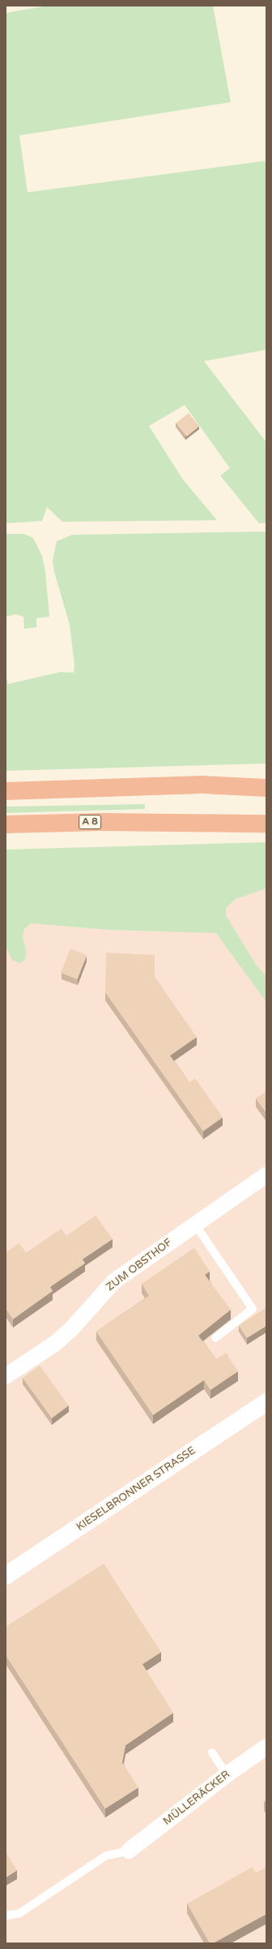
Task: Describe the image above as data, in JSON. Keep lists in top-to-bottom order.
{
  "streets": {
    "highway": ["A 8"],
    "street": ["ZUM OBSTHOF", "KIESELBRONNER STRASSE", "MÜLLERÄCKER"]
  }
}
